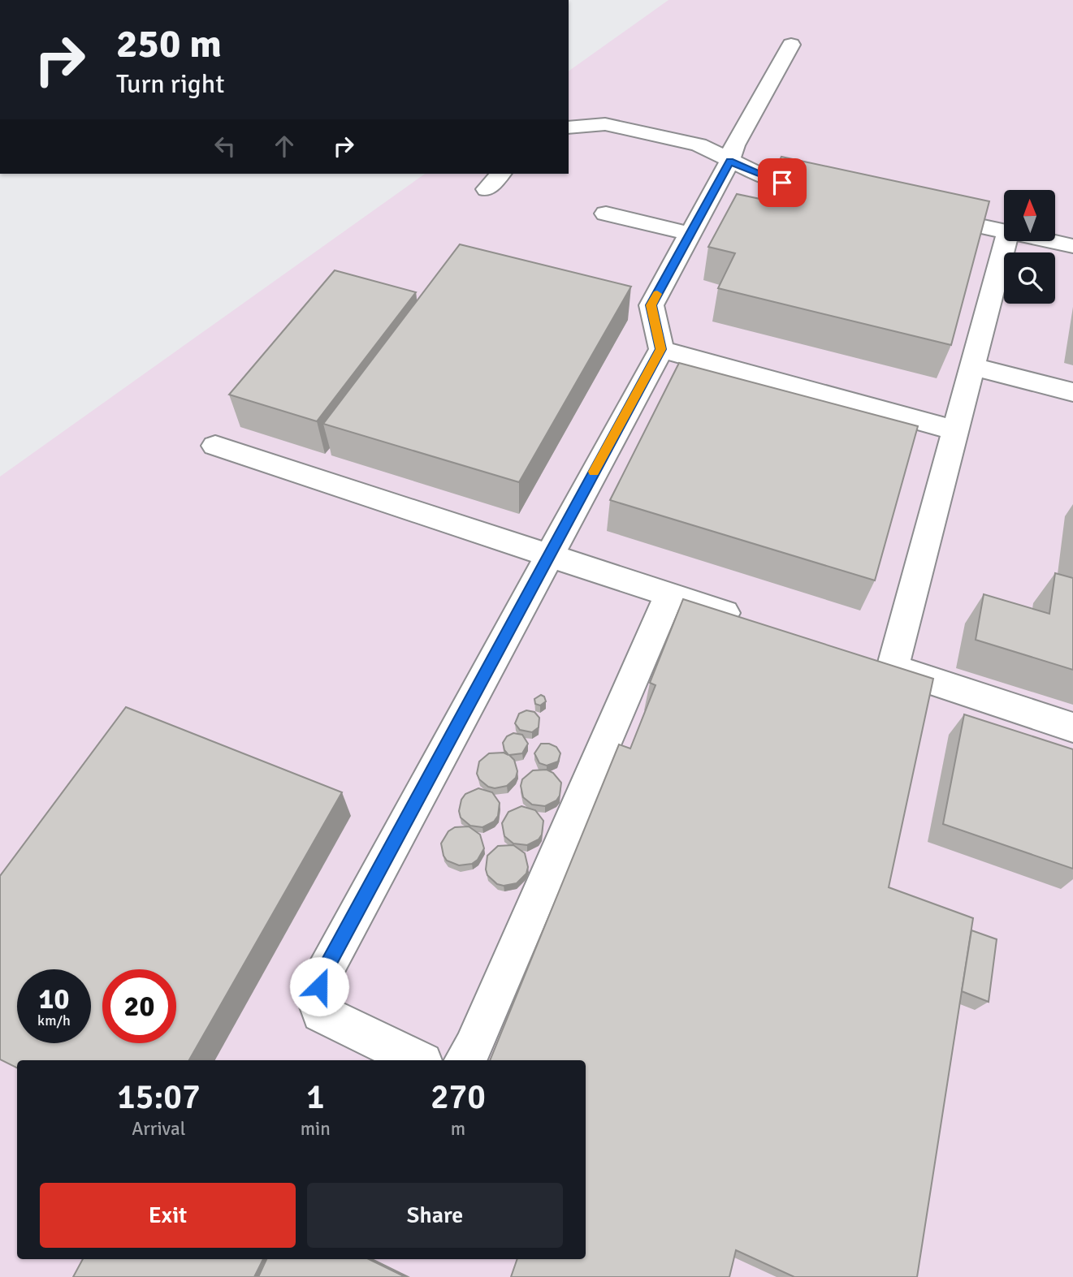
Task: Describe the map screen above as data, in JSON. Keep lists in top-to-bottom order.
{
  "north": "top",
  "page": {
    "turn": ["250 m", "Turn right"],
    "speed": "10 km/h",
    "limit": "20",
    "eta": [
      "15:07",
      "Arrival",
      "1",
      "min",
      "270",
      "m"
    ],
    "buttons": ["Exit", "Share"]
  }
}
